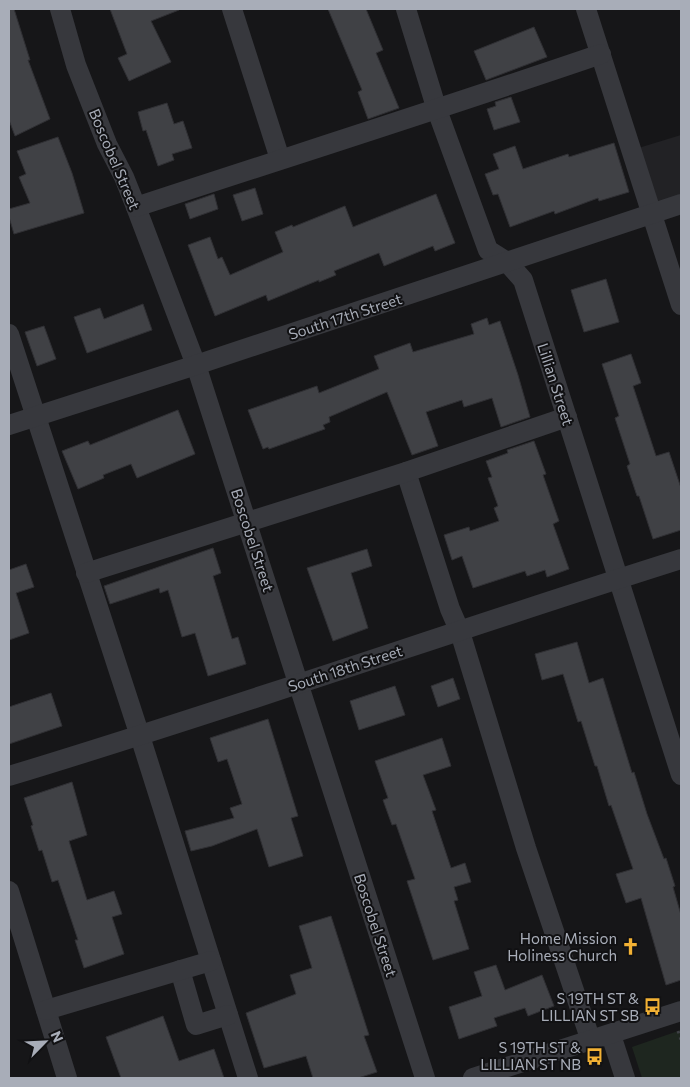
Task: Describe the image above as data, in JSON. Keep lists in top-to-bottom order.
{
  "streets": {
    "street": [
      "Boscobel Street",
      "South 17th Street",
      "Lillian Street",
      "South 18th Street"
    ]
  },
  "crossings": [
    ["Boscobel Street", "South 17th Street"],
    ["Boscobel Street", "South 18th Street"],
    ["South 17th Street", "Lillian Street"],
    ["Lillian Street", "South 18th Street"]
  ],
  "places": {
    "church": ["Home Mission Holiness Church"],
    "bus stop": ["S 19TH ST & LILLIAN ST SB", "S 19TH ST & LILLIAN ST NB"]
  },
  "north": "top right"
}
